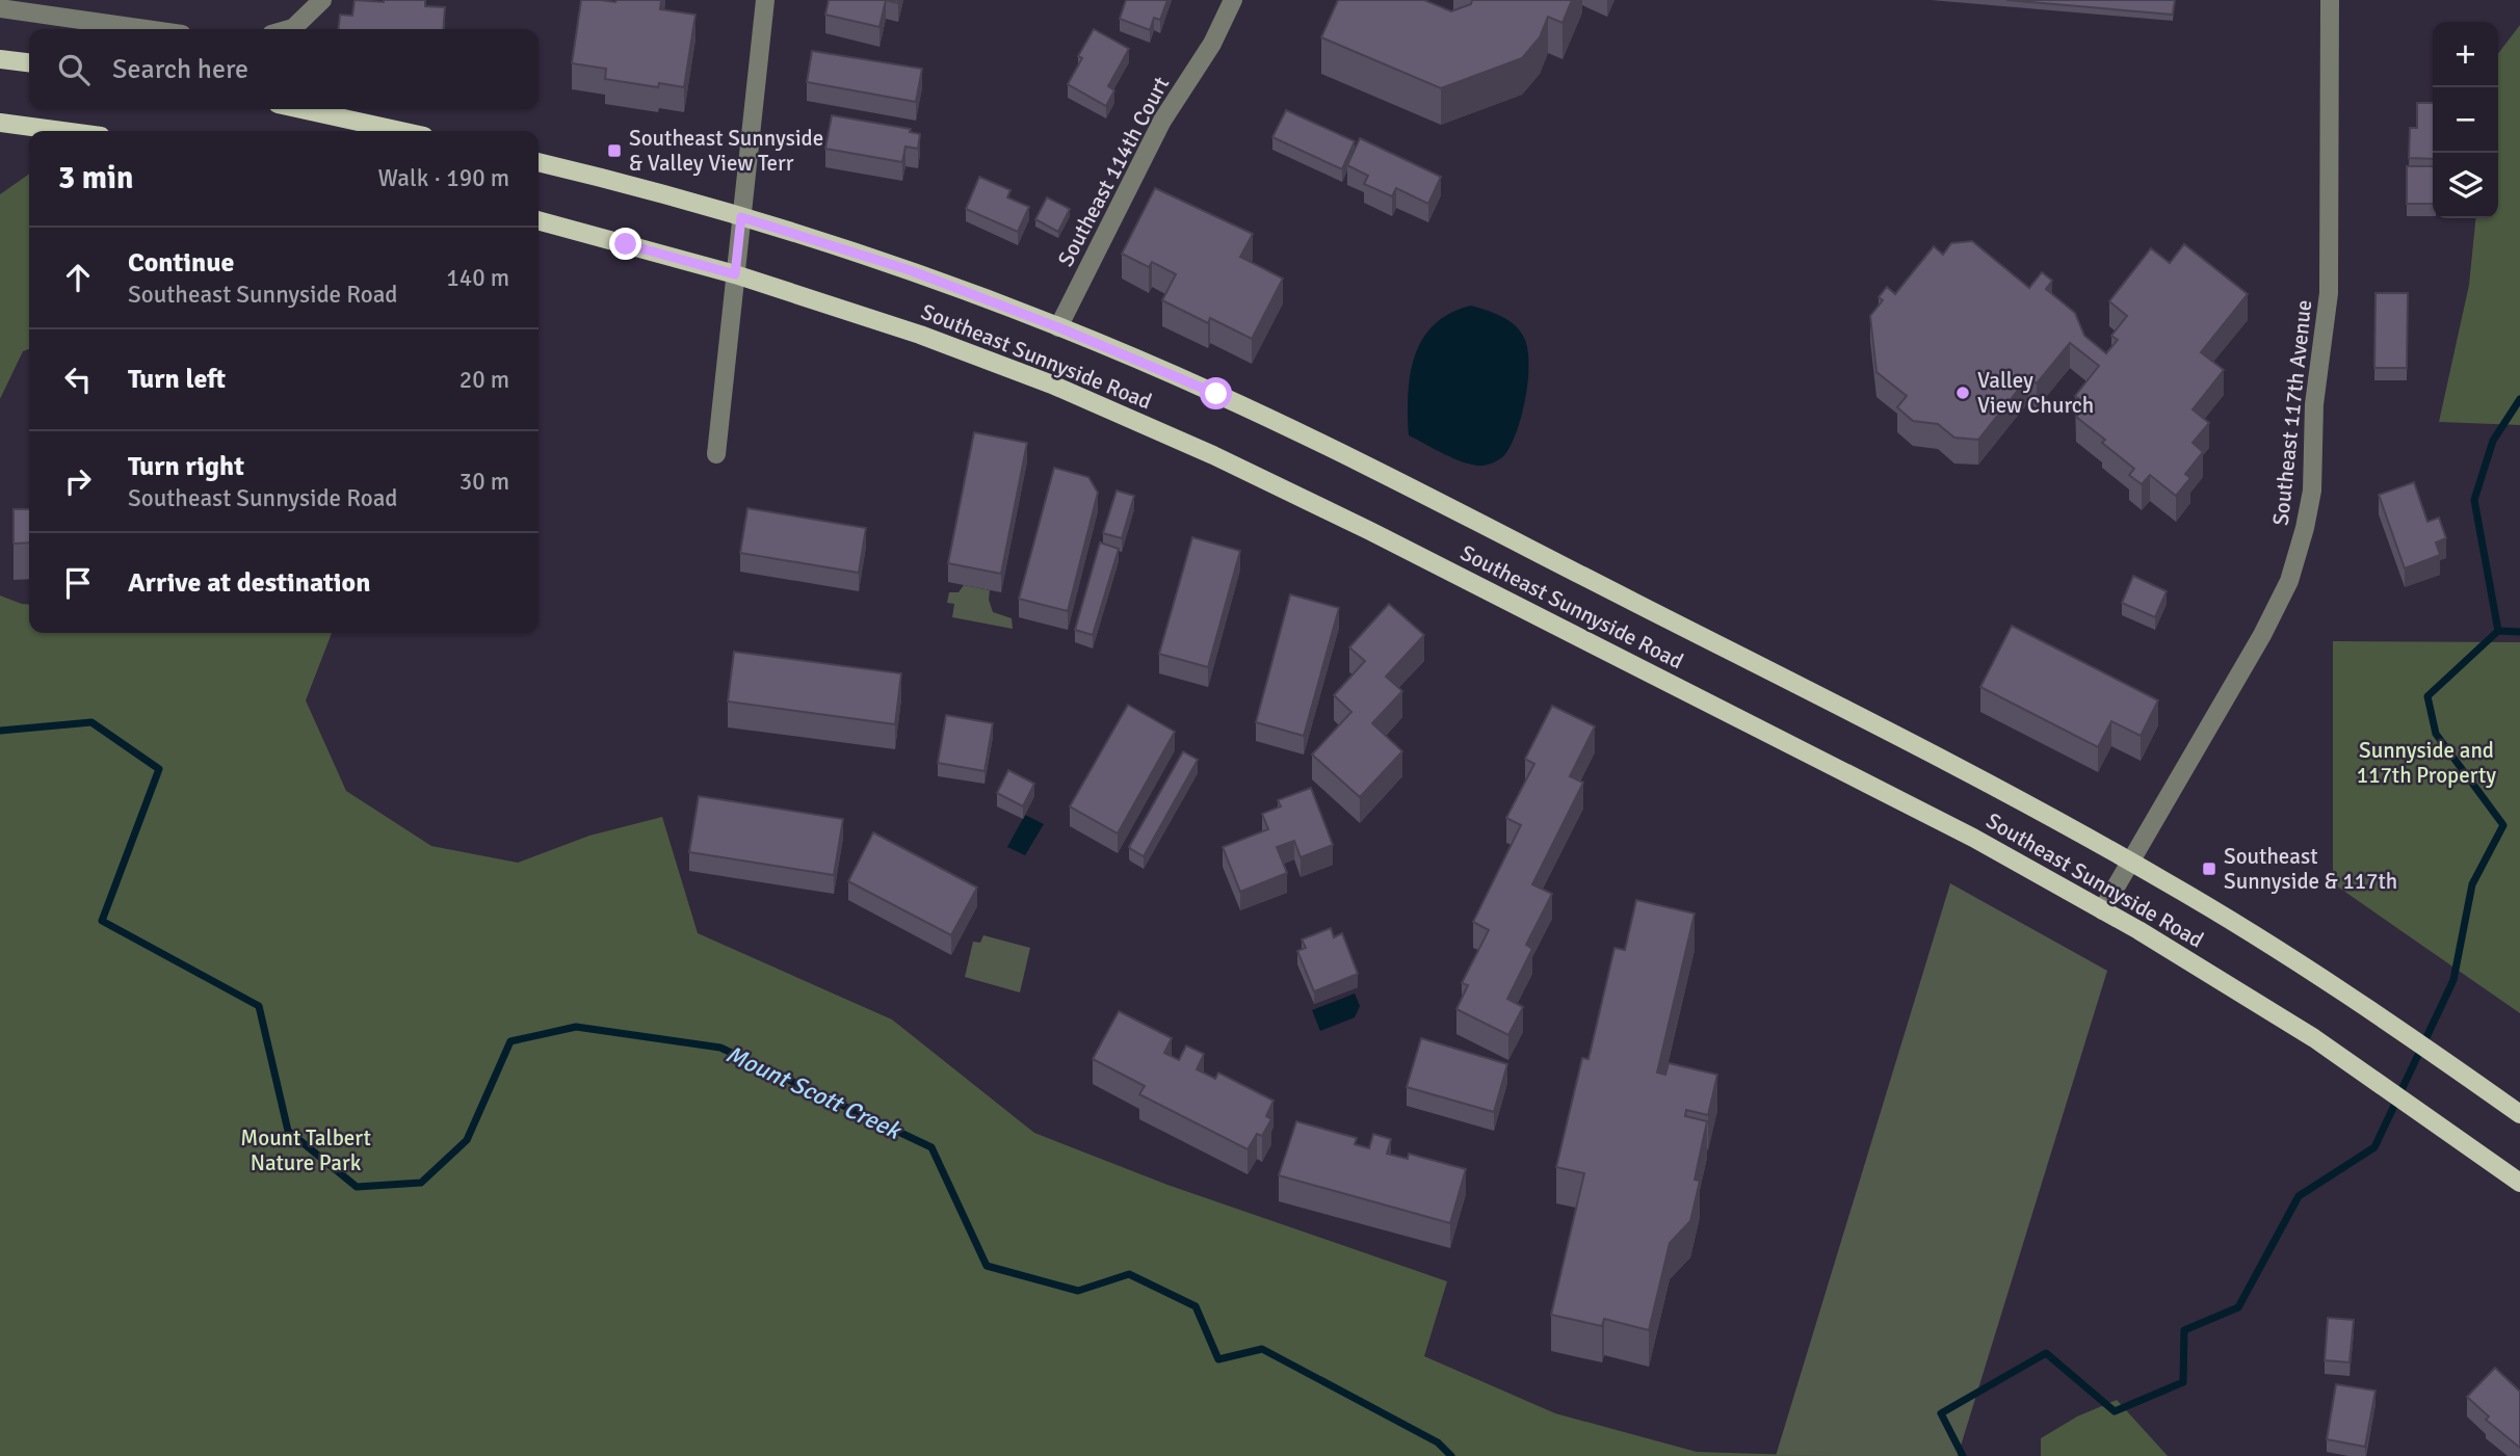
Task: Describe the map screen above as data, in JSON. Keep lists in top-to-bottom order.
{
  "streets": {
    "main road": ["Southeast Sunnyside Road"],
    "street": ["Southeast 114th Court", "Southeast 117th Avenue"]
  },
  "crossings": [
    ["Southeast 114th Court", "Southeast Sunnyside Road"],
    ["Southeast Sunnyside Road", "Southeast 117th Avenue"]
  ],
  "water": ["Mount Scott Creek"],
  "parks": ["Sunnyside and 117th Property", "Mount Talbert Nature Park"],
  "places": {
    "transit": ["Southeast Sunnyside & Valley View Terr", "Southeast Sunnyside & 117th"],
    "other": ["Valley View Church"]
  },
  "page": {
    "map_buttons": ["+", "−"],
    "search": "Search here",
    "heading": ["3 min", "Walk · 190 m"],
    "list": [
      ["Continue", "Southeast Sunnyside Road", "140 m"],
      ["Turn left", "20 m"],
      ["Turn right", "Southeast Sunnyside Road", "30 m"],
      "Arrive at destination"
    ]
  }
}
